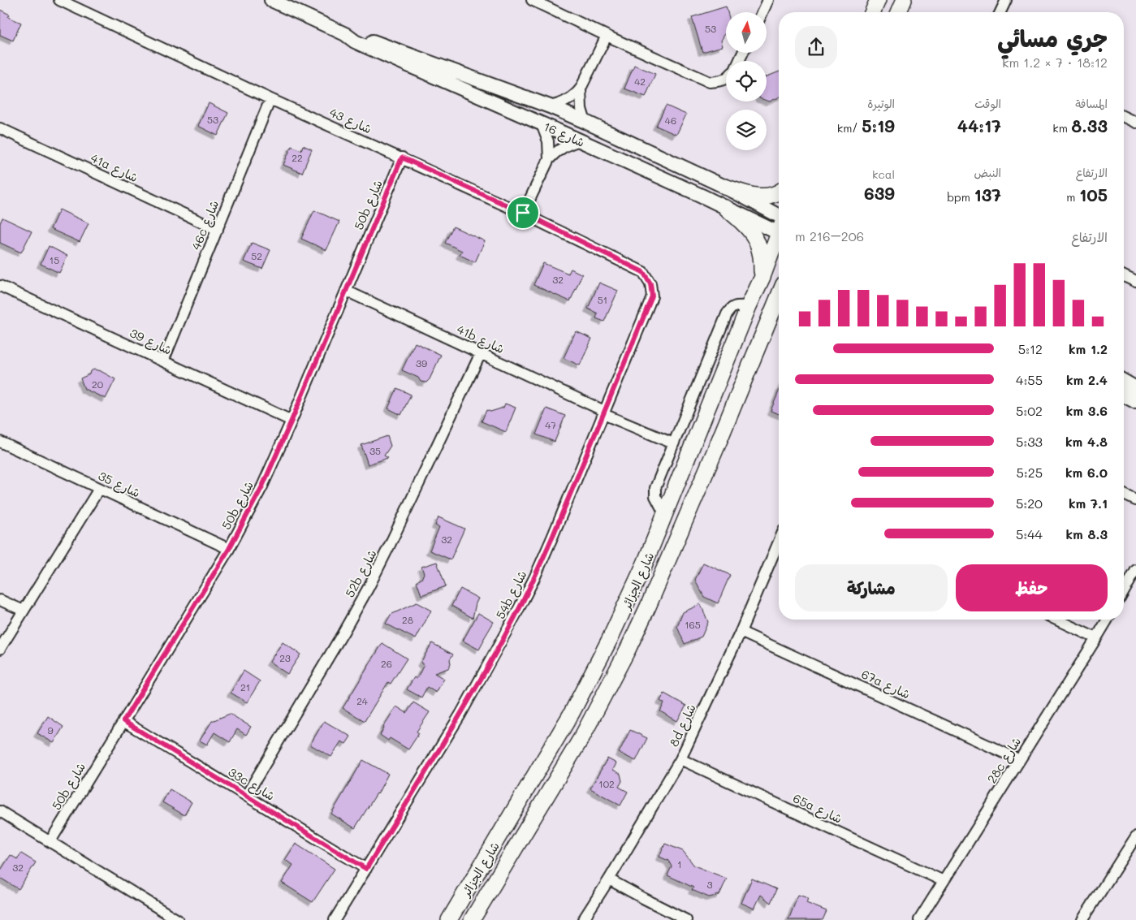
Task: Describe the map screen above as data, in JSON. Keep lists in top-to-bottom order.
{
  "streets": {
    "main road": ["شارع الجزائر"],
    "street": [
      "شارع 43",
      "شارع 16",
      "41a شارع",
      "50b شارع",
      "46c شارع",
      "41b شارع",
      "شارع 39",
      "شارع 35",
      "52b شارع",
      "54b شارع",
      "67a شارع",
      "8d شارع",
      "28c شارع",
      "33c شارع",
      "65a شارع"
    ]
  },
  "crossings": [
    ["شارع 43", "50b شارع"],
    ["شارع 43", "46c شارع"],
    ["شارع 43", "54b شارع"],
    ["41a شارع", "46c شارع"],
    ["50b شارع", "41b شارع"],
    ["50b شارع", "شارع 39"],
    ["50b شارع", "شارع 35"],
    ["50b شارع", "33c شارع"],
    ["46c شارع", "شارع 39"],
    ["41b شارع", "52b شارع"],
    ["41b شارع", "54b شارع"],
    ["52b شارع", "33c شارع"],
    ["54b شارع", "33c شارع"],
    ["67a شارع", "8d شارع"],
    ["67a شارع", "28c شارع"],
    ["8d شارع", "65a شارع"],
    ["28c شارع", "65a شارع"]
  ],
  "house_numbers": [
    "53",
    "42",
    "53",
    "46",
    "22",
    "52",
    "15",
    "32",
    "51",
    "39",
    "20",
    "47",
    "35",
    "32",
    "28",
    "165",
    "23",
    "26",
    "21",
    "24",
    "9",
    "102",
    "1",
    "32",
    "3"
  ],
  "north": "top",
  "page": {
    "heading": ["جري مسائي", "18:12 · 7 × 1.2 km"],
    "stats": [
      ["المسافة", "8.33 km"],
      ["الوقت", "44:17"],
      ["الوتيرة", "5:19 /km"],
      ["الارتفاع", "105 m"],
      ["النبض", "137 bpm"],
      ["kcal", "639"]
    ],
    "chart": ["الارتفاع", "206–216 m"],
    "list": [
      {
        "name": "1.2 km",
        "note": "5:12"
      },
      {
        "name": "2.4 km",
        "note": "4:55"
      },
      {
        "name": "3.6 km",
        "note": "5:02"
      },
      {
        "name": "4.8 km",
        "note": "5:33"
      },
      {
        "name": "6.0 km",
        "note": "5:25"
      },
      {
        "name": "7.1 km",
        "note": "5:20"
      },
      {
        "name": "8.3 km",
        "note": "5:44"
      }
    ],
    "buttons": ["حفظ", "مشاركة"]
  }
}
